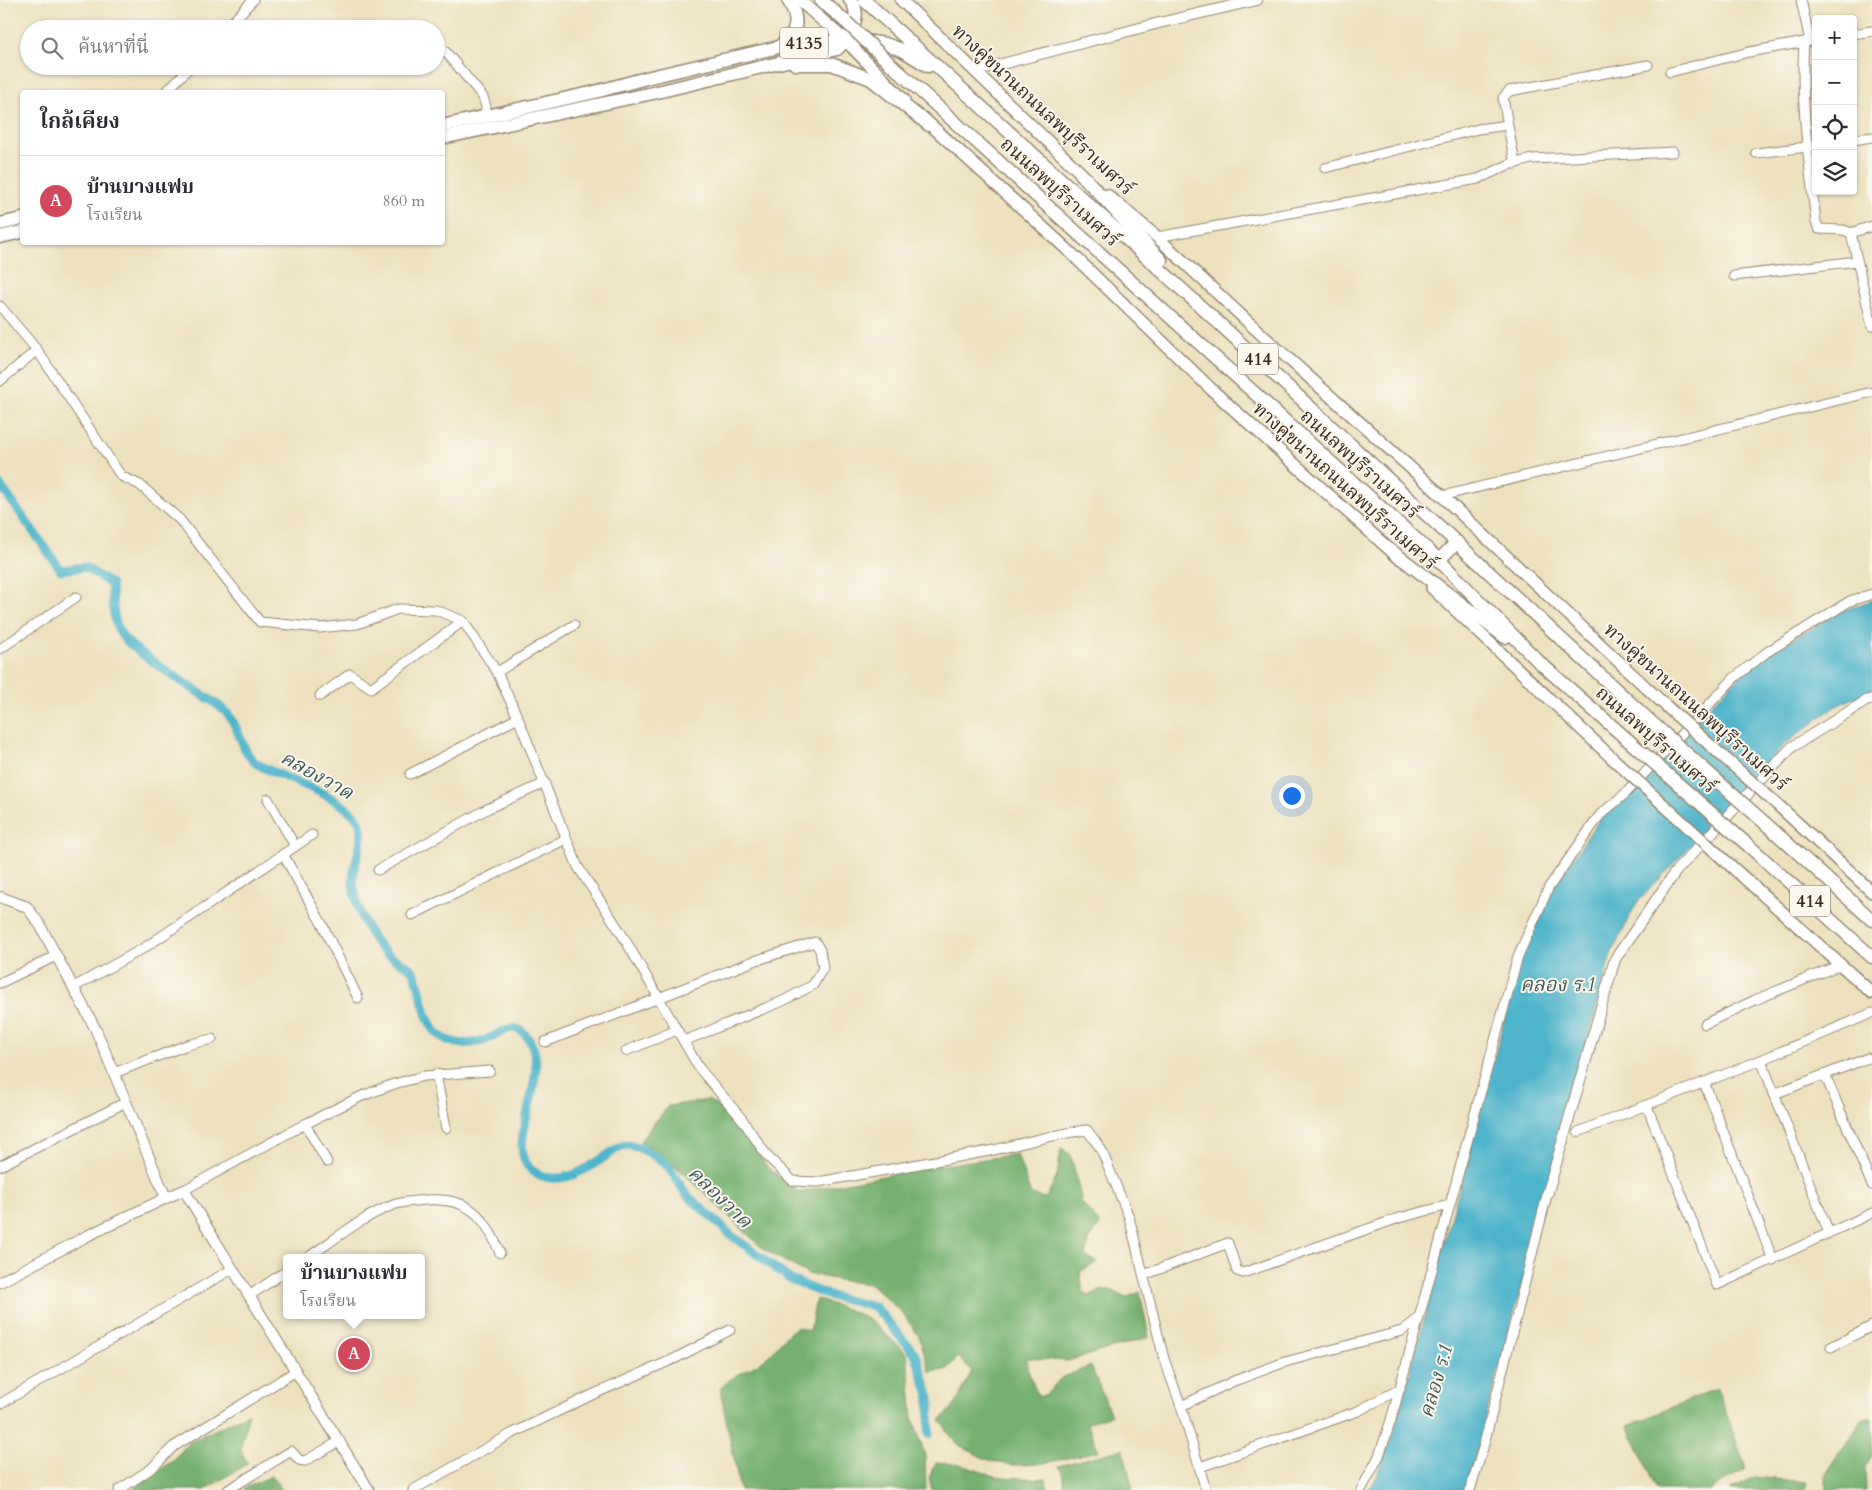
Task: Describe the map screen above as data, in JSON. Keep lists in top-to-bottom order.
{
  "streets": {
    "main road": [
      "4135",
      "ทางคู่ขนานถนนลพบุรีราเมศวร์",
      "ถนนลพบุรีราเมศวร์",
      "414"
    ]
  },
  "crossings": [
    ["4135", "ทางคู่ขนานถนนลพบุรีราเมศวร์"],
    ["4135", "ถนนลพบุรีราเมศวร์"]
  ],
  "water": ["คลองวาด", "คลอง ร.1"],
  "page": {
    "map_buttons": ["+", "−"],
    "search": "ค้นหาที่นี่",
    "heading": "ใกล้เคียง",
    "list": [
      {
        "mark": "A",
        "name": "บ้านบางแฟบ",
        "note": "โรงเรียน",
        "value": "860 m"
      }
    ],
    "popup": ["บ้านบางแฟบ", "โรงเรียน"],
    "pins": "A"
  }
}
